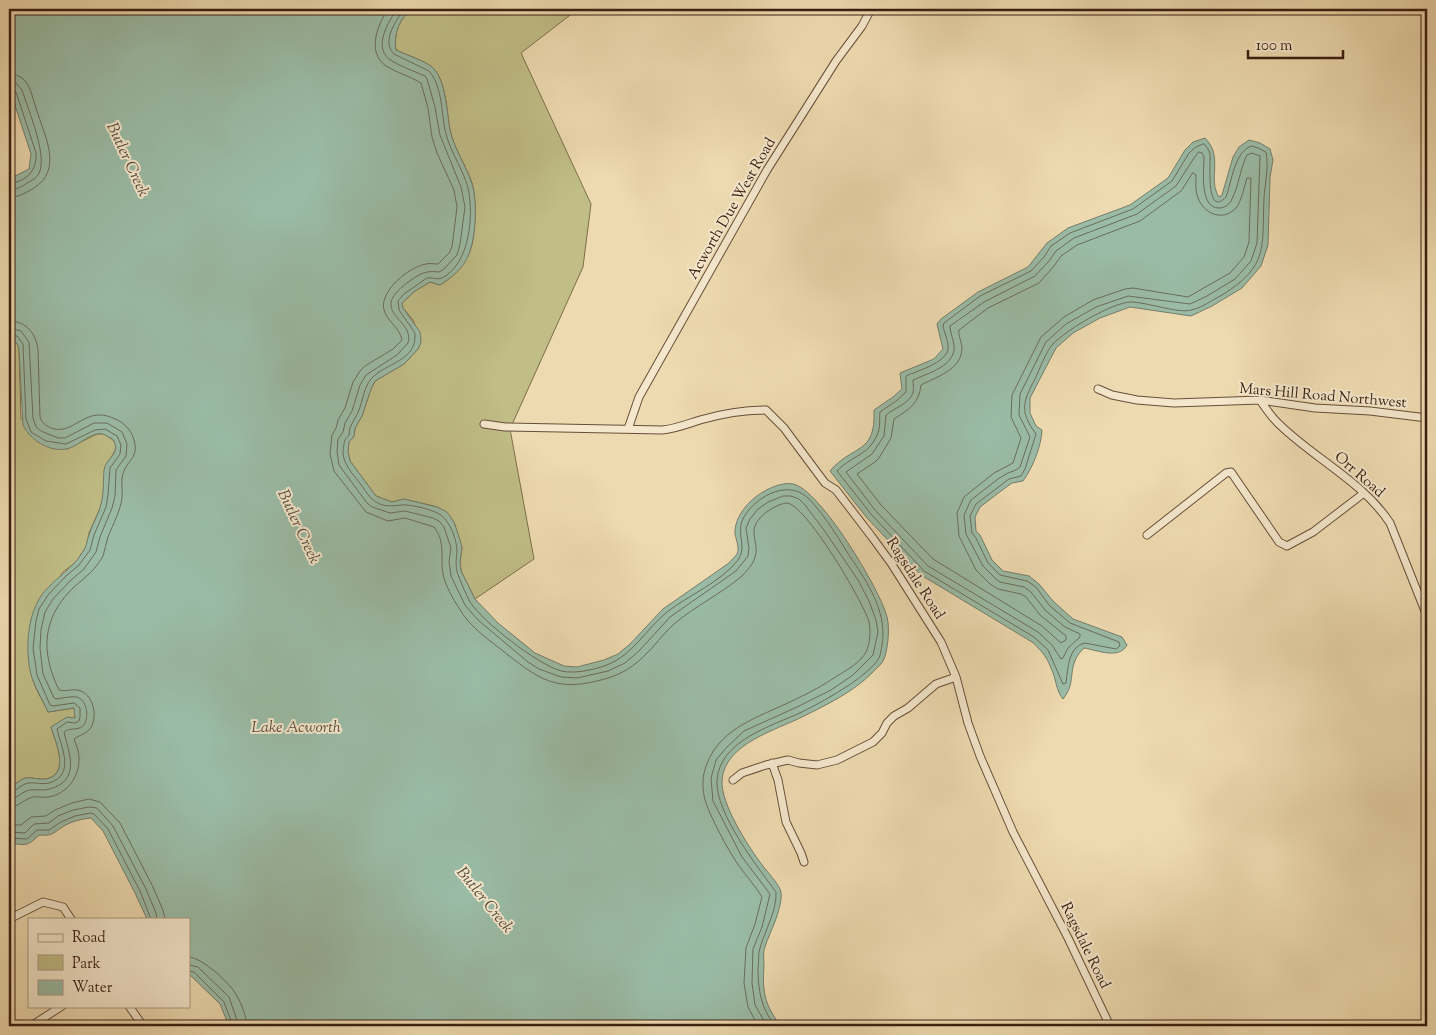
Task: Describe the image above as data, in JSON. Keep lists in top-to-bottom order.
{
  "streets": {
    "street": [
      "Acworth Due West Road",
      "Mars Hill Road Northwest",
      "Orr Road",
      "Ragsdale Road"
    ]
  },
  "crossings": [
    ["Acworth Due West Road", "Ragsdale Road"],
    ["Mars Hill Road Northwest", "Orr Road"]
  ],
  "water": ["Butler Creek", "Lake Acworth"],
  "legend": ["Road", "Park", "Water"],
  "scale_bar": "100 m"
}
